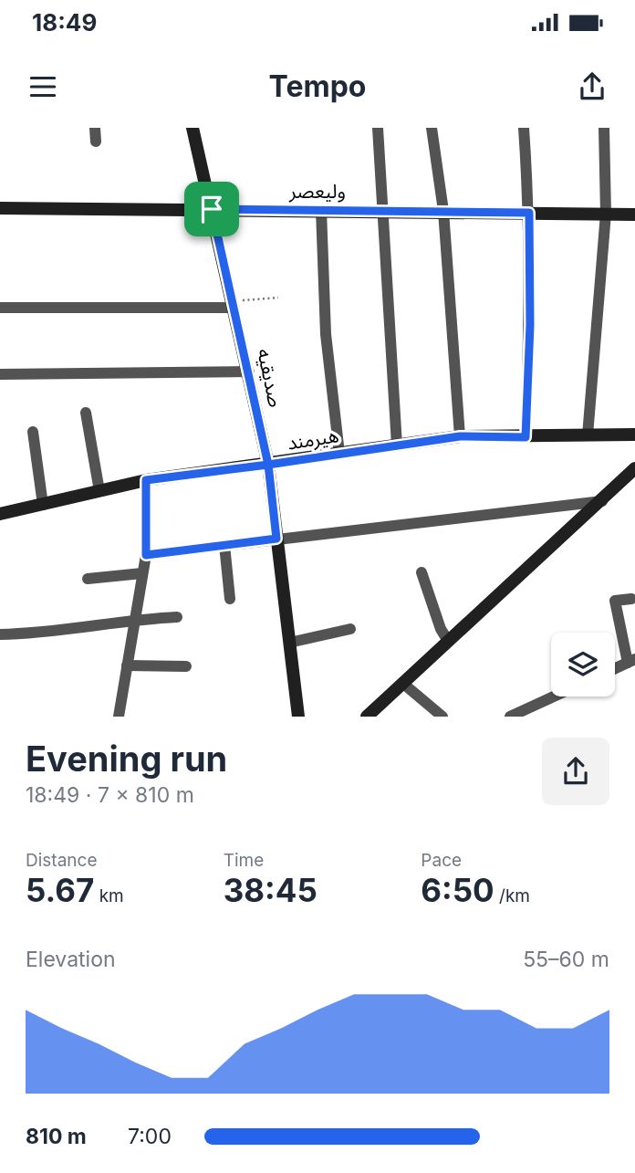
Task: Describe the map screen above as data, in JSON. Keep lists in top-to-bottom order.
{
  "streets": {
    "street": ["ولیعصر", "صدیقیه", "هیرمند"]
  },
  "crossings": [
    ["ولیعصر", "صدیقیه"],
    ["صدیقیه", "هیرمند"]
  ],
  "page": {
    "status": "18:49",
    "header": "Tempo",
    "heading": ["Evening run", "18:49 · 7 × 810 m"],
    "stats": [
      ["Distance", "5.67 km"],
      ["Time", "38:45"],
      ["Pace", "6:50 /km"]
    ],
    "chart": ["Elevation", "55–60 m"],
    "list": [
      {
        "name": "810 m",
        "note": "7:00"
      }
    ]
  }
}
